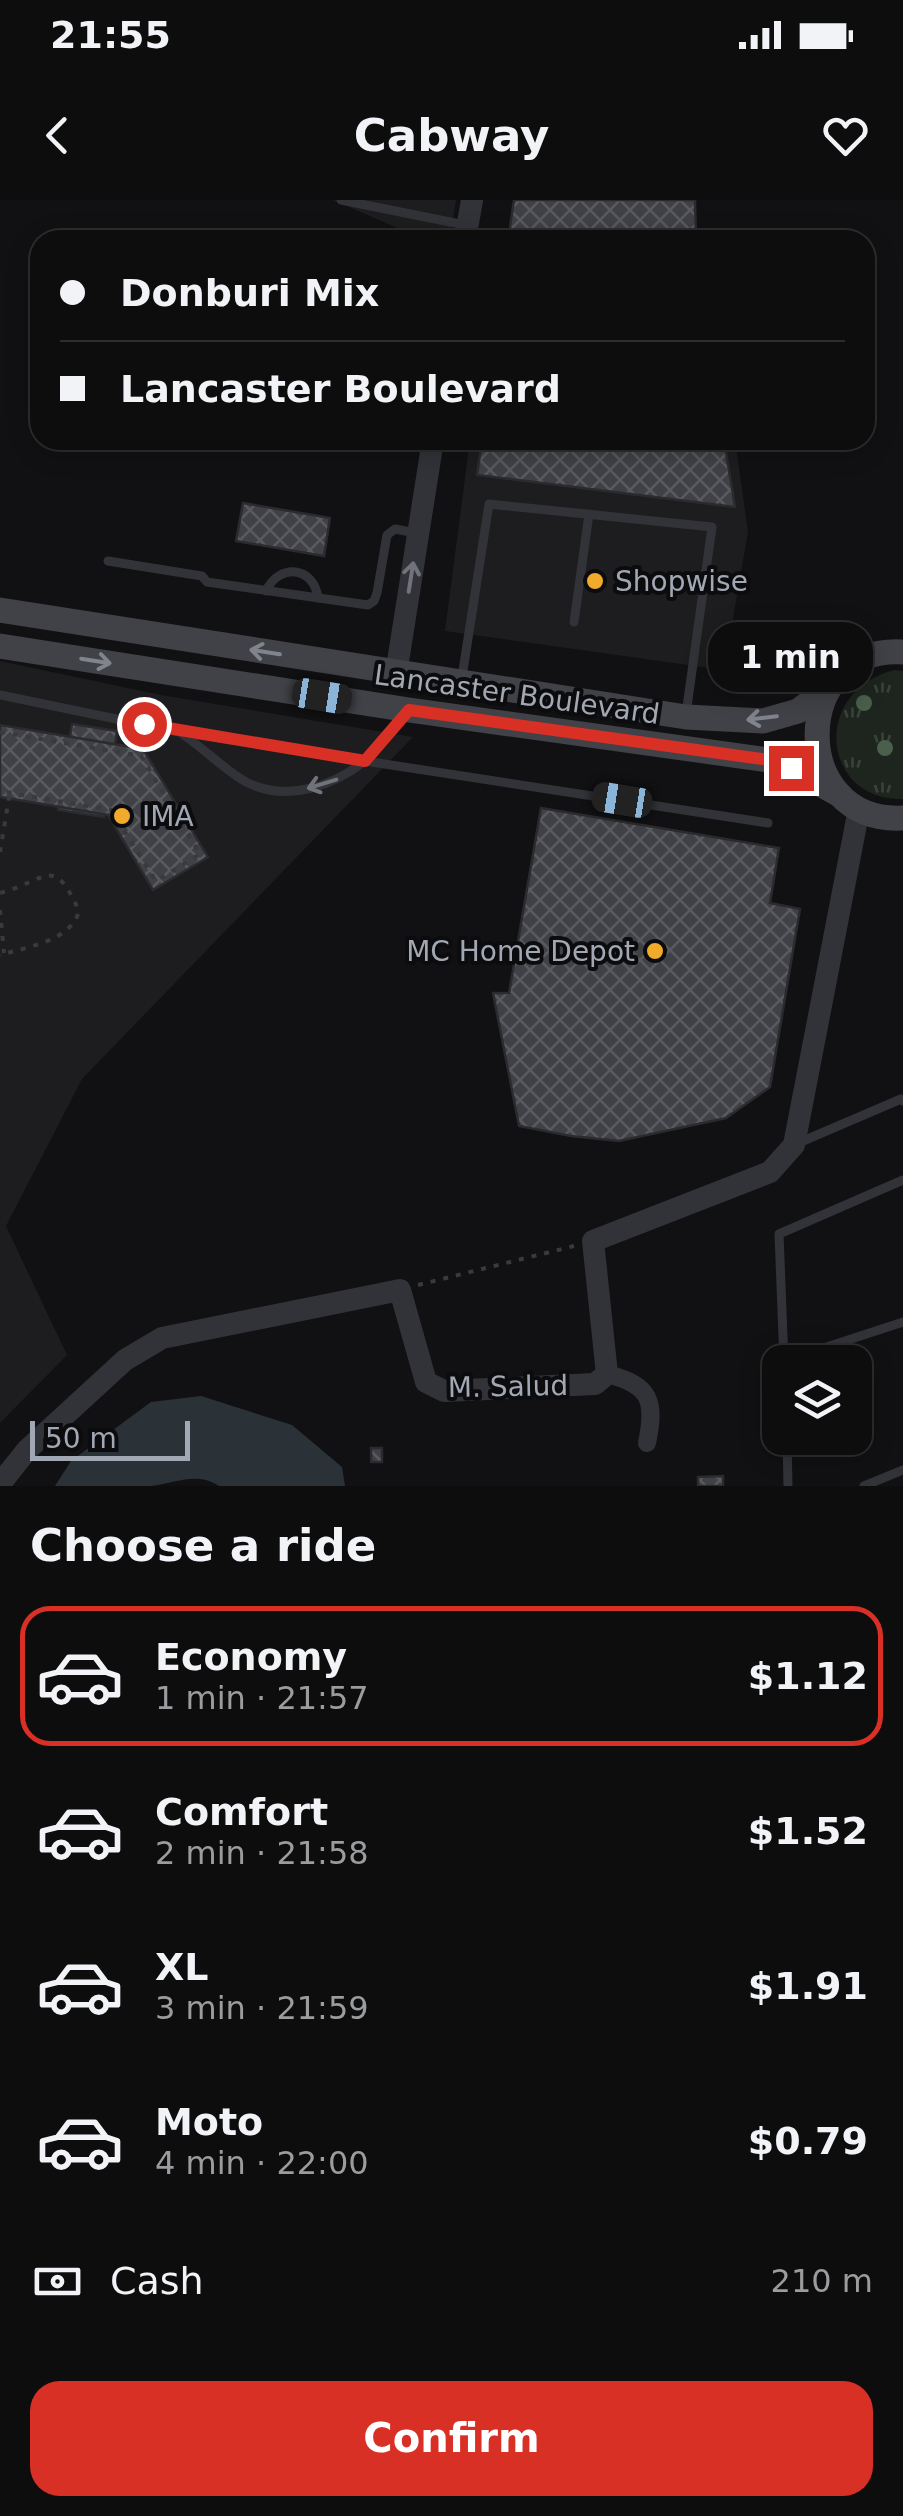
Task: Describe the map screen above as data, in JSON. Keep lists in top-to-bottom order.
{
  "streets": {
    "main road": ["Lancaster Boulevard"],
    "street": ["M. Salud"]
  },
  "places": ["Shopwise", "IMA", "MC Home Depot"],
  "scale_bar": "50 m",
  "page": {
    "status": "21:55",
    "header": "Cabway",
    "banner": ["Donburi Mix", "Lancaster Boulevard"],
    "bubble": "1 min",
    "scale": "50 m",
    "heading": "Choose a ride",
    "list": [
      {
        "name": "Economy",
        "note": "1 min · 21:57",
        "value": "$1.12"
      },
      {
        "name": "Comfort",
        "note": "2 min · 21:58",
        "value": "$1.52"
      },
      {
        "name": "XL",
        "note": "3 min · 21:59",
        "value": "$1.91"
      },
      {
        "name": "Moto",
        "note": "4 min · 22:00",
        "value": "$0.79"
      }
    ],
    "pay": ["Cash", "210 m"],
    "buttons": "Confirm"
  }
}
